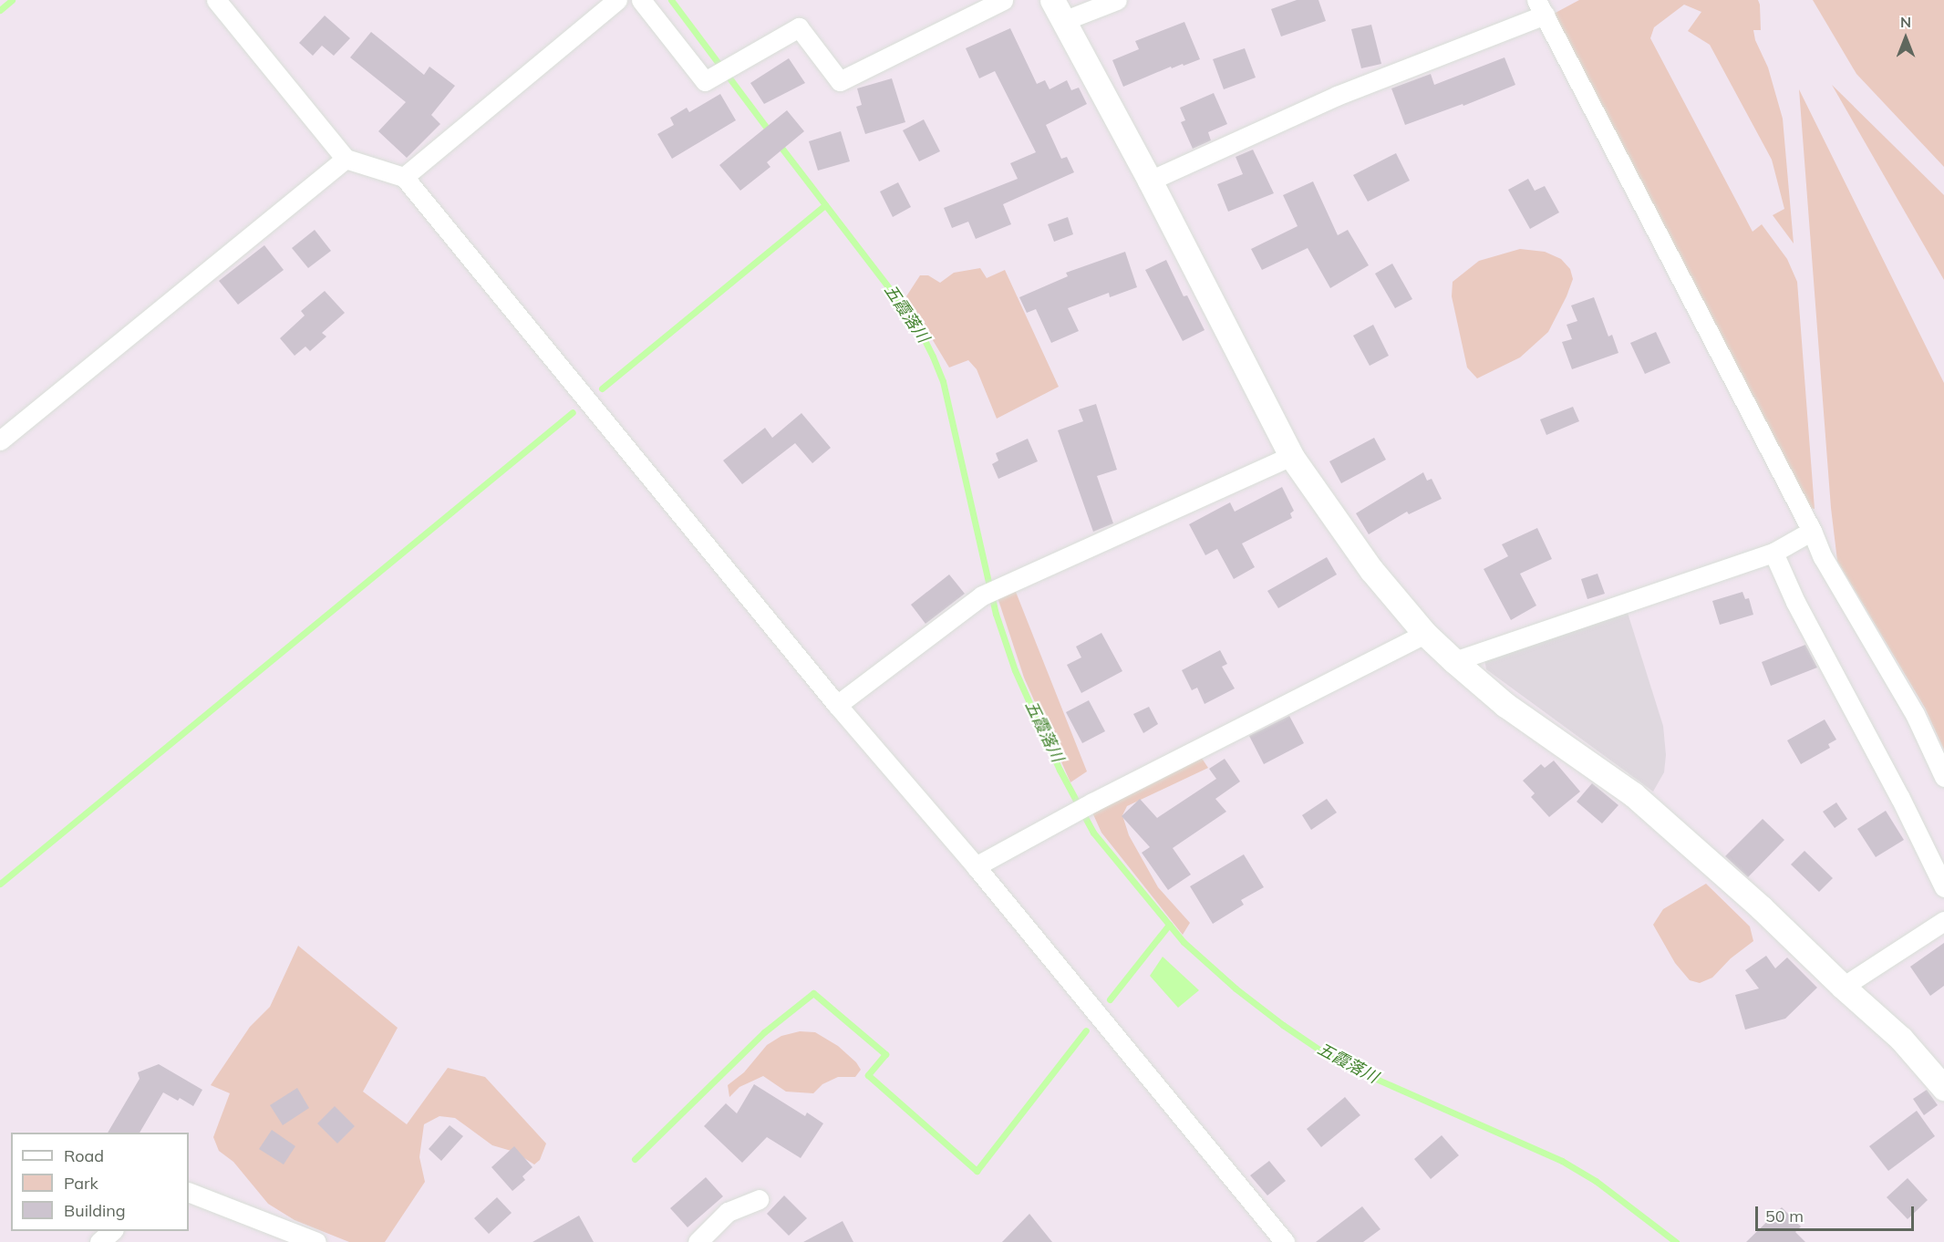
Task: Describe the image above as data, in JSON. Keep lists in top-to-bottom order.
{
  "water": ["五霞落川"],
  "legend": ["Road", "Park", "Building"],
  "scale_bar": "50 m",
  "north": "top"
}
